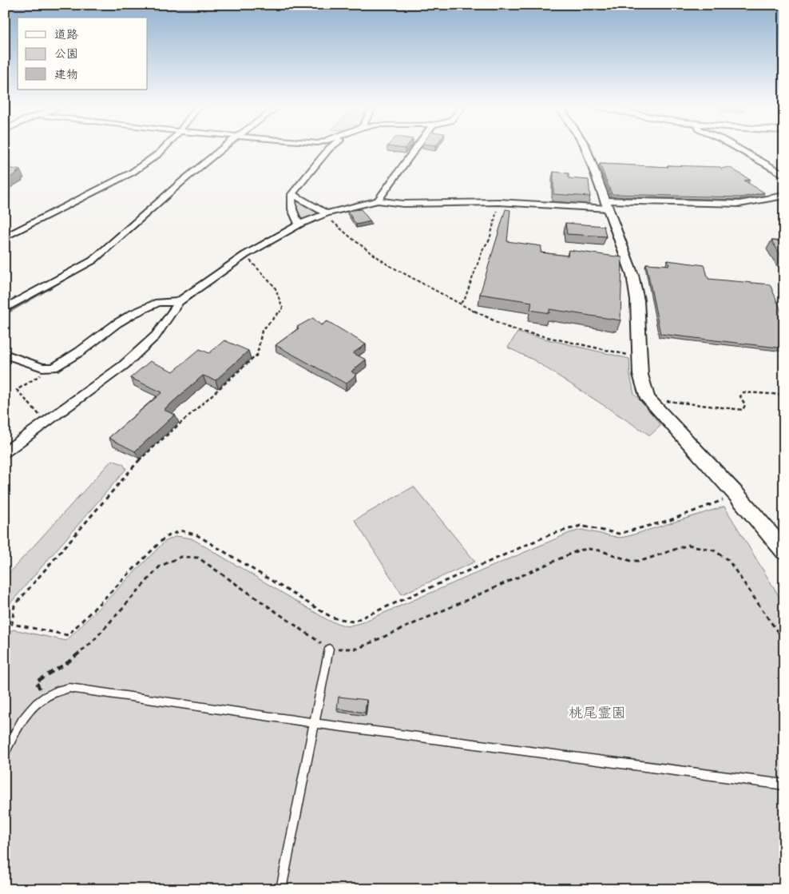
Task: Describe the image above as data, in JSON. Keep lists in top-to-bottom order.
{
  "parks": ["桃尾霊園"],
  "legend": ["道路", "公園", "建物"]
}
